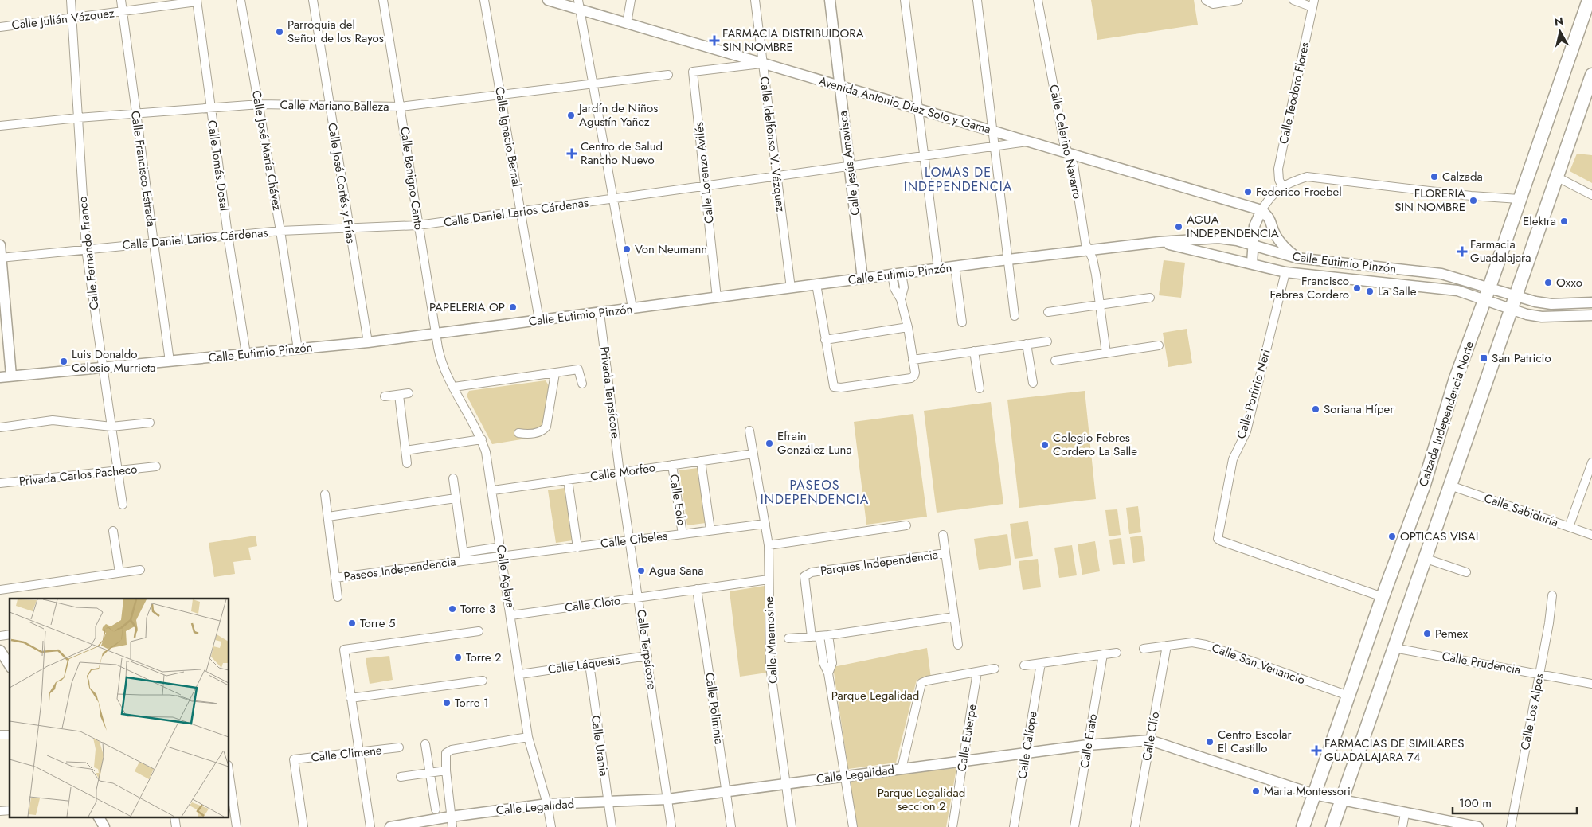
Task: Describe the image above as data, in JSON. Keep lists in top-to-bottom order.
{
  "streets": {
    "main road": ["Calzada Independencia Norte"],
    "street": [
      "Calle Julián Vázquez",
      "Calle Teodoro Flores",
      "Avenida Antonio Díaz Soto y Gama",
      "Calle Mariano Balleza",
      "Calle Ignacio Bernal",
      "Calle Celerino Navarro",
      "Calle Idelfonso V. Vázquez",
      "Calle José María Chávez",
      "Calle Jesús Amavisca",
      "Calle Tomás Dosal",
      "Calle Francisco Estrada",
      "Calle Lorenzo Avilés",
      "Calle Benigno Canto",
      "Calle José Cortés y Frías",
      "Calle Daniel Larios Cárdenas",
      "Calle Fernando Franco",
      "Calle Eutimio Pinzón",
      "Privada Terpsícore",
      "Calle Porfirio Neri",
      "Calle Morfeo",
      "Privada Carlos Pacheco",
      "Calle Eolo",
      "Calle Sabiduría",
      "Calle Cibeles",
      "Parques Independencia",
      "Paseos Independencia",
      "Calle Aglaya",
      "Calle Cloto",
      "Calle Mnemosine",
      "Calle Terpsícore",
      "Calle Prudencia",
      "Calle San Venancio",
      "Calle Láquesis",
      "Calle Polimnia",
      "Calle Los Alpes",
      "Calle Clío",
      "Calle Euterpe",
      "Calle Erato",
      "Calle Calíope",
      "Calle Urania",
      "Calle Climene",
      "Calle Legalidad"
    ]
  },
  "crossings": [
    ["Calle Julián Vázquez", "Calle Tomás Dosal"],
    ["Calle Julián Vázquez", "Calle Francisco Estrada"],
    ["Calle Julián Vázquez", "Calle Fernando Franco"],
    ["Avenida Antonio Díaz Soto y Gama", "Calle Celerino Navarro"],
    ["Avenida Antonio Díaz Soto y Gama", "Calle Idelfonso V. Vázquez"],
    ["Avenida Antonio Díaz Soto y Gama", "Calle Jesús Amavisca"],
    ["Avenida Antonio Díaz Soto y Gama", "Calle Lorenzo Avilés"],
    ["Avenida Antonio Díaz Soto y Gama", "Calle Daniel Larios Cárdenas"],
    ["Calle Mariano Balleza", "Calle Ignacio Bernal"],
    ["Calle Mariano Balleza", "Calle José María Chávez"],
    ["Calle Mariano Balleza", "Calle Tomás Dosal"],
    ["Calle Mariano Balleza", "Calle Francisco Estrada"],
    ["Calle Mariano Balleza", "Calle Benigno Canto"],
    ["Calle Mariano Balleza", "Calle José Cortés y Frías"],
    ["Calle Mariano Balleza", "Calle Fernando Franco"],
    ["Calle Ignacio Bernal", "Calle Daniel Larios Cárdenas"],
    ["Calle Ignacio Bernal", "Calle Eutimio Pinzón"],
    ["Calle Celerino Navarro", "Calle Eutimio Pinzón"],
    ["Calle Idelfonso V. Vázquez", "Calle Lorenzo Avilés"],
    ["Calle Idelfonso V. Vázquez", "Calle Daniel Larios Cárdenas"],
    ["Calle Idelfonso V. Vázquez", "Calle Eutimio Pinzón"],
    ["Calle José María Chávez", "Calle Daniel Larios Cárdenas"],
    ["Calle José María Chávez", "Calle Eutimio Pinzón"],
    ["Calle Jesús Amavisca", "Calle Daniel Larios Cárdenas"],
    ["Calle Jesús Amavisca", "Calle Eutimio Pinzón"],
    ["Calle Tomás Dosal", "Calle Daniel Larios Cárdenas"],
    ["Calle Tomás Dosal", "Calle Eutimio Pinzón"],
    ["Calle Francisco Estrada", "Calle Daniel Larios Cárdenas"],
    ["Calle Francisco Estrada", "Calle Eutimio Pinzón"],
    ["Calle Lorenzo Avilés", "Calle Daniel Larios Cárdenas"],
    ["Calle Lorenzo Avilés", "Calle Eutimio Pinzón"],
    ["Calle Benigno Canto", "Calle Daniel Larios Cárdenas"],
    ["Calle Benigno Canto", "Calle Eutimio Pinzón"],
    ["Calle Benigno Canto", "Calle Aglaya"],
    ["Calle José Cortés y Frías", "Calle Daniel Larios Cárdenas"],
    ["Calle José Cortés y Frías", "Calle Eutimio Pinzón"],
    ["Calle Daniel Larios Cárdenas", "Calle Fernando Franco"],
    ["Calle Fernando Franco", "Calle Eutimio Pinzón"],
    ["Calle Fernando Franco", "Privada Carlos Pacheco"],
    ["Calle Eutimio Pinzón", "Privada Terpsícore"],
    ["Calle Eutimio Pinzón", "Calle Porfirio Neri"],
    ["Calle Eutimio Pinzón", "Calzada Independencia Norte"],
    ["Calle Eutimio Pinzón", "Calle Aglaya"],
    ["Privada Terpsícore", "Calle Morfeo"],
    ["Privada Terpsícore", "Calle Terpsícore"],
    ["Calle Porfirio Neri", "Calzada Independencia Norte"],
    ["Calzada Independencia Norte", "Calle San Venancio"],
    ["Calzada Independencia Norte", "Calle Legalidad"],
    ["Calle Morfeo", "Calle Eolo"],
    ["Calle Morfeo", "Calle Aglaya"],
    ["Calle Morfeo", "Calle Mnemosine"],
    ["Calle Morfeo", "Calle Terpsícore"],
    ["Calle Eolo", "Calle Cibeles"],
    ["Calle Cibeles", "Paseos Independencia"],
    ["Calle Cibeles", "Calle Aglaya"],
    ["Calle Cibeles", "Calle Mnemosine"],
    ["Calle Cibeles", "Calle Terpsícore"],
    ["Paseos Independencia", "Calle Aglaya"],
    ["Calle Aglaya", "Calle Cloto"],
    ["Calle Aglaya", "Calle Láquesis"],
    ["Calle Aglaya", "Calle Legalidad"],
    ["Calle Cloto", "Calle Mnemosine"],
    ["Calle Cloto", "Calle Terpsícore"],
    ["Calle Cloto", "Calle Polimnia"],
    ["Calle Mnemosine", "Calle Legalidad"],
    ["Calle Terpsícore", "Calle Láquesis"],
    ["Calle Terpsícore", "Calle Legalidad"],
    ["Calle Prudencia", "Calle Los Alpes"],
    ["Calle San Venancio", "Calle Clío"],
    ["Calle Láquesis", "Calle Urania"],
    ["Calle Polimnia", "Calle Legalidad"],
    ["Calle Clío", "Calle Legalidad"],
    ["Calle Euterpe", "Calle Legalidad"],
    ["Calle Erato", "Calle Legalidad"],
    ["Calle Calíope", "Calle Legalidad"],
    ["Calle Urania", "Calle Legalidad"]
  ],
  "districts": ["LOMAS DE INDEPENDENCIA", "PASEOS INDEPENDENCIA"],
  "parks": ["Parque Legalidad", "Parque Legalidad seccion 2"],
  "places": {
    "other": [
      "Parroquia del Señor de los Rayos",
      "Jardín de Niños Agustín Yañez",
      "Calzada",
      "Federico Froebel",
      "FLORERIA SIN NOMBRE",
      "Elektra",
      "AGUA INDEPENDENCIA",
      "Von Neumann",
      "Oxxo",
      "Francisco Febres Cordero",
      "La Salle",
      "PAPELERIA OP",
      "Luis Donaldo Colosio Murrieta",
      "Soriana Híper",
      "Efrain González Luna",
      "Colegio Febres Cordero La Salle",
      "OPTICAS VISAI",
      "Agua Sana",
      "Torre 3",
      "Torre 5",
      "Pemex",
      "Torre 2",
      "Torre 1",
      "Centro Escolar El Castillo",
      "Maria Montessori"
    ],
    "health": [
      "FARMACIA DISTRIBUIDORA SIN NOMBRE",
      "Centro de Salud Rancho Nuevo",
      "Farmacia Guadalajara",
      "FARMACIAS DE SIMILARES GUADALAJARA 74"
    ],
    "transit": ["San Patricio"]
  },
  "scale_bar": "100 m",
  "north": "top"
}
